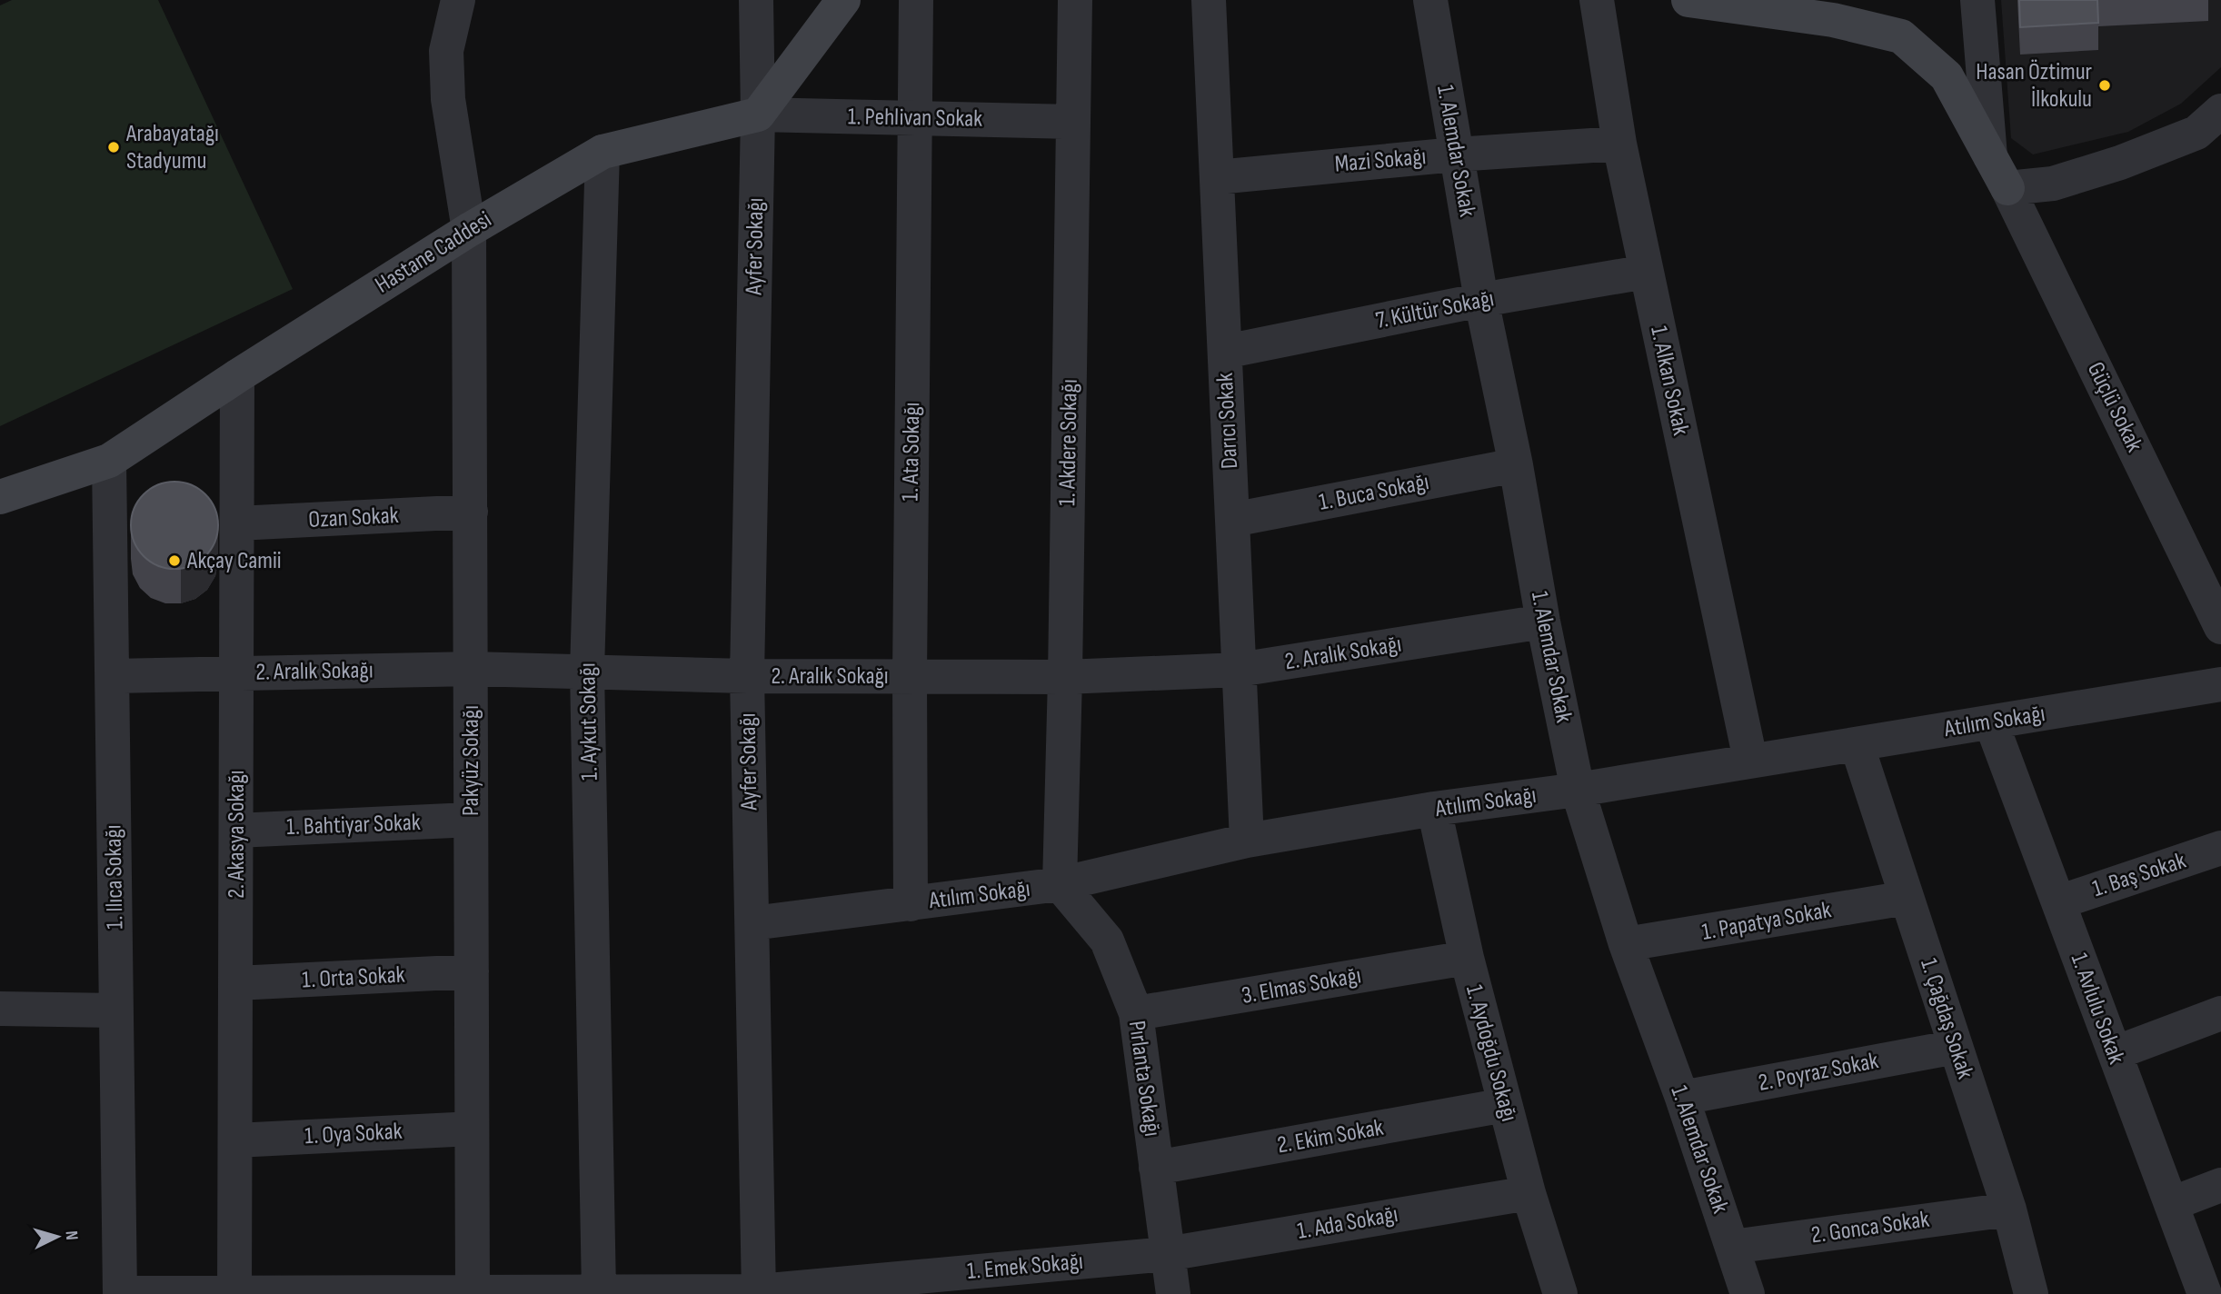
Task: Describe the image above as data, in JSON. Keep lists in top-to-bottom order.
{
  "streets": {
    "main road": ["Hastane Caddesi"],
    "street": [
      "1. Pehlivan Sokak",
      "1. Alemdar Sokak",
      "Mazi Sokağı",
      "Ayfer Sokağı",
      "7. Kültür Sokağı",
      "1. Alkan Sokak",
      "Güçlü Sokak",
      "Darıcı Sokak",
      "1. Akdere Sokağı",
      "1. Ata Sokağı",
      "1. Buca Sokağı",
      "Ozan Sokak",
      "2. Aralık Sokağı",
      "1. Aykut Sokağı",
      "Atılım Sokağı",
      "Pakyüz Sokağı",
      "1. Bahtiyar Sokak",
      "2. Akasya Sokağı",
      "1. Baş Sokak",
      "1. Ilıca Sokağı",
      "1. Papatya Sokak",
      "1. Orta Sokak",
      "3. Elmas Sokağı",
      "1. Avlulu Sokak",
      "1. Çağdaş Sokak",
      "1. Aydoğdu Sokağı",
      "2. Poyraz Sokak",
      "Pırlanta Sokağı",
      "1. Oya Sokak",
      "2. Ekim Sokak",
      "1. Ada Sokağı",
      "2. Gonca Sokak",
      "1. Emek Sokağı"
    ]
  },
  "crossings": [
    ["1. Pehlivan Sokak", "Ayfer Sokağı"],
    ["1. Pehlivan Sokak", "Hastane Caddesi"],
    ["1. Pehlivan Sokak", "1. Akdere Sokağı"],
    ["1. Pehlivan Sokak", "1. Ata Sokağı"],
    ["1. Alemdar Sokak", "Mazi Sokağı"],
    ["1. Alemdar Sokak", "7. Kültür Sokağı"],
    ["1. Alemdar Sokak", "1. Buca Sokağı"],
    ["1. Alemdar Sokak", "2. Aralık Sokağı"],
    ["1. Alemdar Sokak", "Atılım Sokağı"],
    ["1. Alemdar Sokak", "1. Papatya Sokak"],
    ["1. Alemdar Sokak", "2. Poyraz Sokak"],
    ["1. Alemdar Sokak", "2. Gonca Sokak"],
    ["Mazi Sokağı", "1. Alkan Sokak"],
    ["Mazi Sokağı", "Darıcı Sokak"],
    ["Ayfer Sokağı", "Hastane Caddesi"],
    ["Ayfer Sokağı", "2. Aralık Sokağı"],
    ["Ayfer Sokağı", "Atılım Sokağı"],
    ["Ayfer Sokağı", "1. Emek Sokağı"],
    ["Hastane Caddesi", "1. Aykut Sokağı"],
    ["Hastane Caddesi", "Pakyüz Sokağı"],
    ["Hastane Caddesi", "2. Akasya Sokağı"],
    ["Hastane Caddesi", "1. Ilıca Sokağı"],
    ["7. Kültür Sokağı", "1. Alkan Sokak"],
    ["7. Kültür Sokağı", "Darıcı Sokak"],
    ["1. Alkan Sokak", "Atılım Sokağı"],
    ["Darıcı Sokak", "1. Buca Sokağı"],
    ["Darıcı Sokak", "2. Aralık Sokağı"],
    ["Darıcı Sokak", "Atılım Sokağı"],
    ["1. Akdere Sokağı", "2. Aralık Sokağı"],
    ["1. Akdere Sokağı", "Atılım Sokağı"],
    ["1. Akdere Sokağı", "Pırlanta Sokağı"],
    ["1. Ata Sokağı", "2. Aralık Sokağı"],
    ["1. Ata Sokağı", "Atılım Sokağı"],
    ["Ozan Sokak", "Pakyüz Sokağı"],
    ["Ozan Sokak", "2. Akasya Sokağı"],
    ["2. Aralık Sokağı", "1. Aykut Sokağı"],
    ["2. Aralık Sokağı", "Pakyüz Sokağı"],
    ["2. Aralık Sokağı", "2. Akasya Sokağı"],
    ["2. Aralık Sokağı", "1. Ilıca Sokağı"],
    ["1. Aykut Sokağı", "1. Emek Sokağı"],
    ["Atılım Sokağı", "1. Avlulu Sokak"],
    ["Atılım Sokağı", "1. Çağdaş Sokak"],
    ["Atılım Sokağı", "1. Aydoğdu Sokağı"],
    ["Atılım Sokağı", "Pırlanta Sokağı"],
    ["Pakyüz Sokağı", "1. Bahtiyar Sokak"],
    ["Pakyüz Sokağı", "1. Orta Sokak"],
    ["Pakyüz Sokağı", "1. Oya Sokak"],
    ["Pakyüz Sokağı", "1. Emek Sokağı"],
    ["1. Bahtiyar Sokak", "2. Akasya Sokağı"],
    ["2. Akasya Sokağı", "1. Orta Sokak"],
    ["2. Akasya Sokağı", "1. Oya Sokak"],
    ["2. Akasya Sokağı", "1. Emek Sokağı"],
    ["1. Baş Sokak", "1. Avlulu Sokak"],
    ["1. Ilıca Sokağı", "1. Emek Sokağı"],
    ["1. Papatya Sokak", "1. Çağdaş Sokak"],
    ["3. Elmas Sokağı", "1. Aydoğdu Sokağı"],
    ["3. Elmas Sokağı", "Pırlanta Sokağı"],
    ["1. Çağdaş Sokak", "2. Poyraz Sokak"],
    ["1. Çağdaş Sokak", "2. Gonca Sokak"],
    ["1. Aydoğdu Sokağı", "2. Ekim Sokak"],
    ["1. Aydoğdu Sokağı", "1. Ada Sokağı"],
    ["Pırlanta Sokağı", "2. Ekim Sokak"],
    ["Pırlanta Sokağı", "1. Ada Sokağı"],
    ["Pırlanta Sokağı", "1. Emek Sokağı"],
    ["1. Ada Sokağı", "1. Emek Sokağı"]
  ],
  "places": ["Hasan Öztimur İlkokulu", "Arabayatağı Stadyumu", "Akçay Camii"],
  "north": "right"
}
